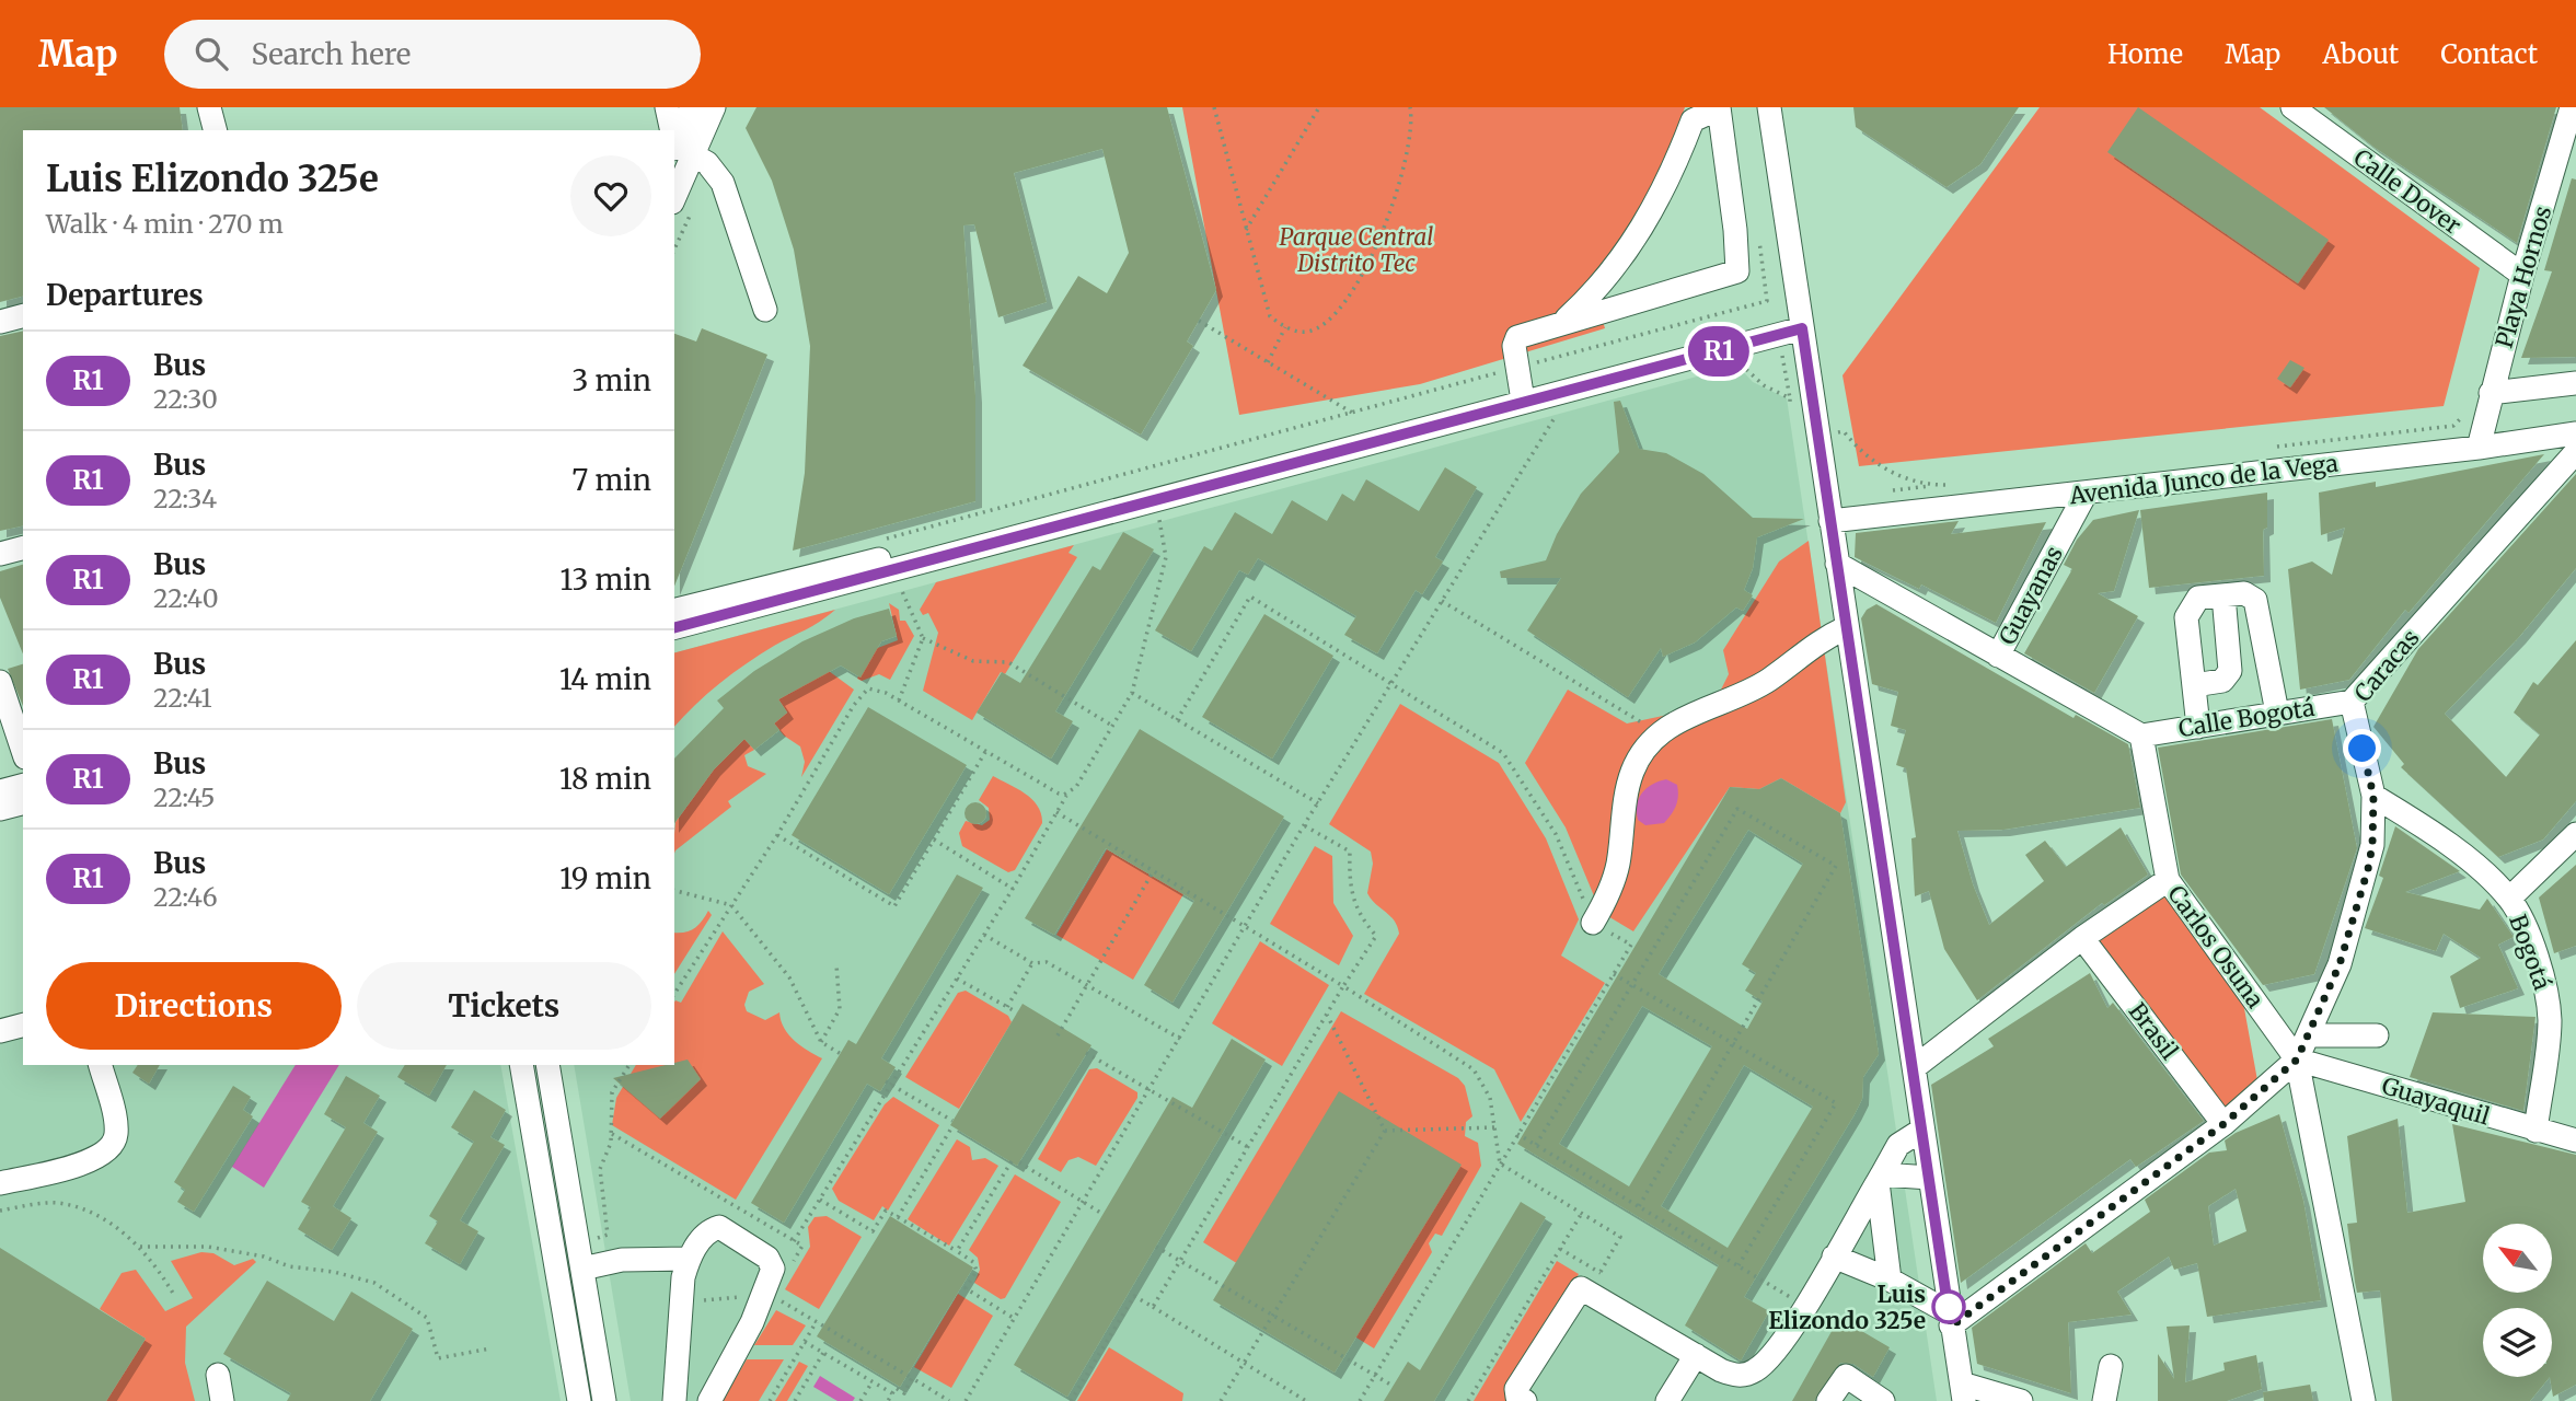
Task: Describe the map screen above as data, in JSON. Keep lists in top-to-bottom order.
{
  "streets": {
    "street": [
      "Calle Dover",
      "Playa Hornos",
      "Avenida Junco de la Vega",
      "Guayanas",
      "Caracas",
      "Calle Bogotá",
      "Carlos Osuna",
      "Bogotá",
      "Brasil",
      "Guayaquil"
    ]
  },
  "crossings": [
    ["Calle Dover", "Playa Hornos"],
    ["Playa Hornos", "Avenida Junco de la Vega"],
    ["Avenida Junco de la Vega", "Guayanas"],
    ["Caracas", "Calle Bogotá"],
    ["Caracas", "Carlos Osuna"],
    ["Caracas", "Bogotá"],
    ["Caracas", "Guayaquil"],
    ["Calle Bogotá", "Carlos Osuna"],
    ["Carlos Osuna", "Guayaquil"],
    ["Bogotá", "Guayaquil"]
  ],
  "parks": ["Parque Central Distrito Tec"],
  "places": ["Luis Elizondo 325e"],
  "lines": ["bus line R1"],
  "north": "top left",
  "page": {
    "header": "Map",
    "search": "Search here",
    "nav": [
      "Home",
      "Map",
      "About",
      "Contact"
    ],
    "on_map": "R1",
    "heading": [
      ["Luis Elizondo 325e", "Walk · 4 min · 270 m"],
      "Departures"
    ],
    "list": [
      {
        "mark": "R1",
        "name": "Bus",
        "note": "22:30",
        "value": "3 min"
      },
      {
        "mark": "R1",
        "name": "Bus",
        "note": "22:34",
        "value": "7 min"
      },
      {
        "mark": "R1",
        "name": "Bus",
        "note": "22:40",
        "value": "13 min"
      },
      {
        "mark": "R1",
        "name": "Bus",
        "note": "22:41",
        "value": "14 min"
      },
      {
        "mark": "R1",
        "name": "Bus",
        "note": "22:45",
        "value": "18 min"
      },
      {
        "mark": "R1",
        "name": "Bus",
        "note": "22:46",
        "value": "19 min"
      }
    ],
    "buttons": ["Directions", "Tickets"]
  }
}
